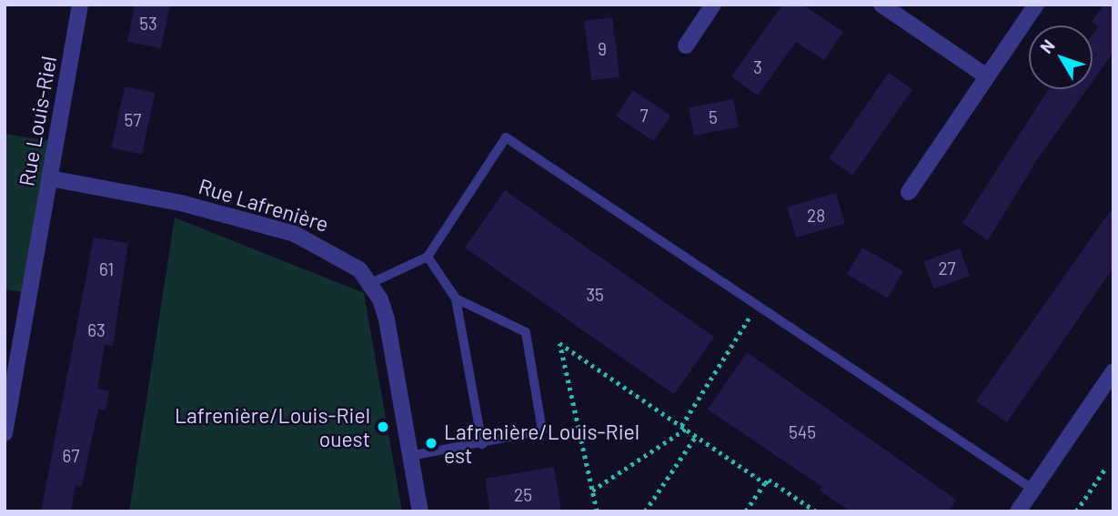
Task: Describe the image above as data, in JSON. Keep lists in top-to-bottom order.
{
  "streets": {
    "street": ["Rue Louis-Riel", "Rue Lafrenière"]
  },
  "crossings": [
    ["Rue Louis-Riel", "Rue Lafrenière"]
  ],
  "places": ["Lafrenière/Louis-Riel ouest", "Lafrenière/Louis-Riel est"],
  "house_numbers": [
    "53",
    "9",
    "3",
    "7",
    "5",
    "57",
    "28",
    "27",
    "61",
    "35",
    "63",
    "545",
    "67",
    "25"
  ],
  "north": "top left"
}
